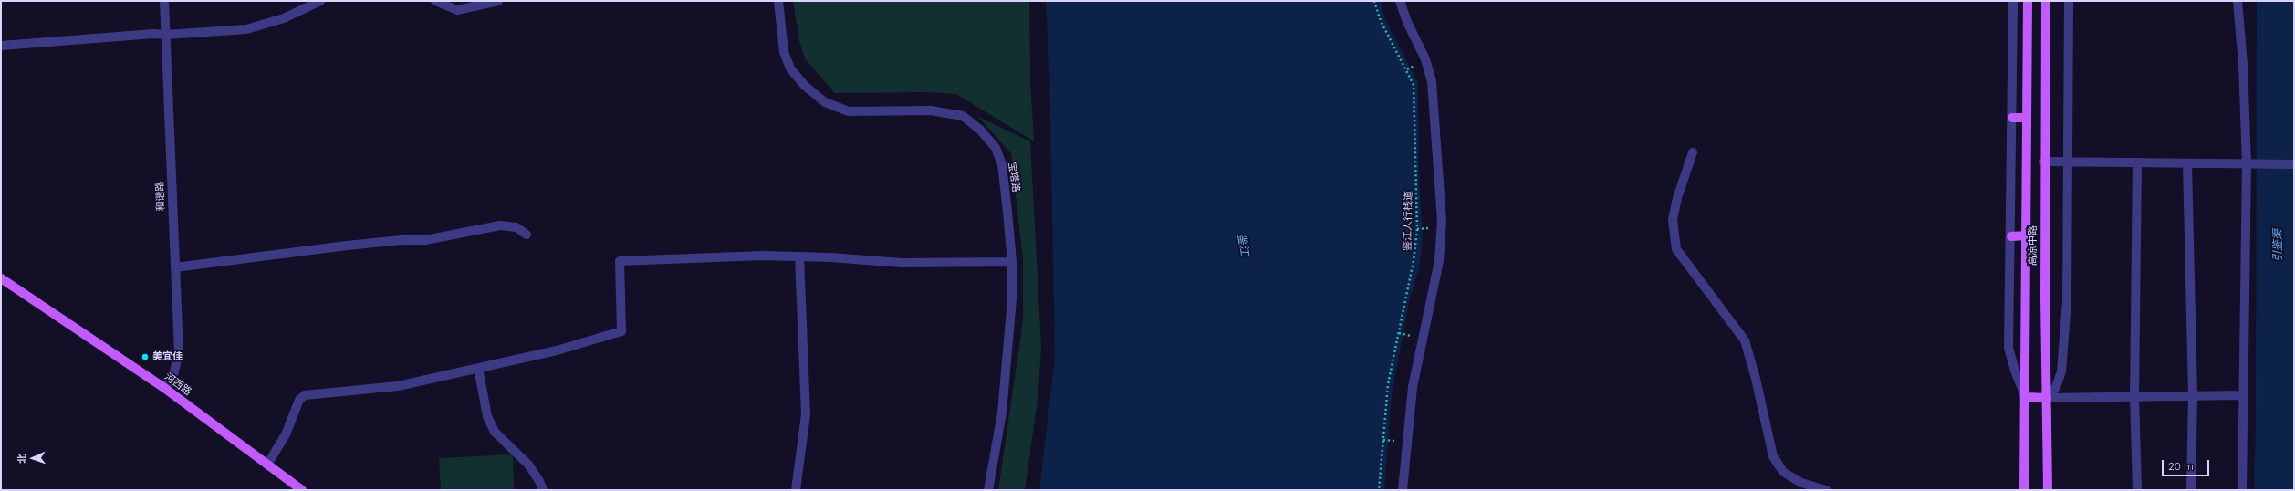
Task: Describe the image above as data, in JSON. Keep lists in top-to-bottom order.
{
  "streets": {
    "main road": ["高凉中路", "河西路"],
    "street": ["宝塔路", "和谐路"],
    "path": ["鉴江人行栈道"]
  },
  "crossings": [
    ["和谐路", "河西路"]
  ],
  "water": ["鉴江", "引鉴渠"],
  "places": ["美宜佳"],
  "scale_bar": "20 m",
  "north": "left"
}
